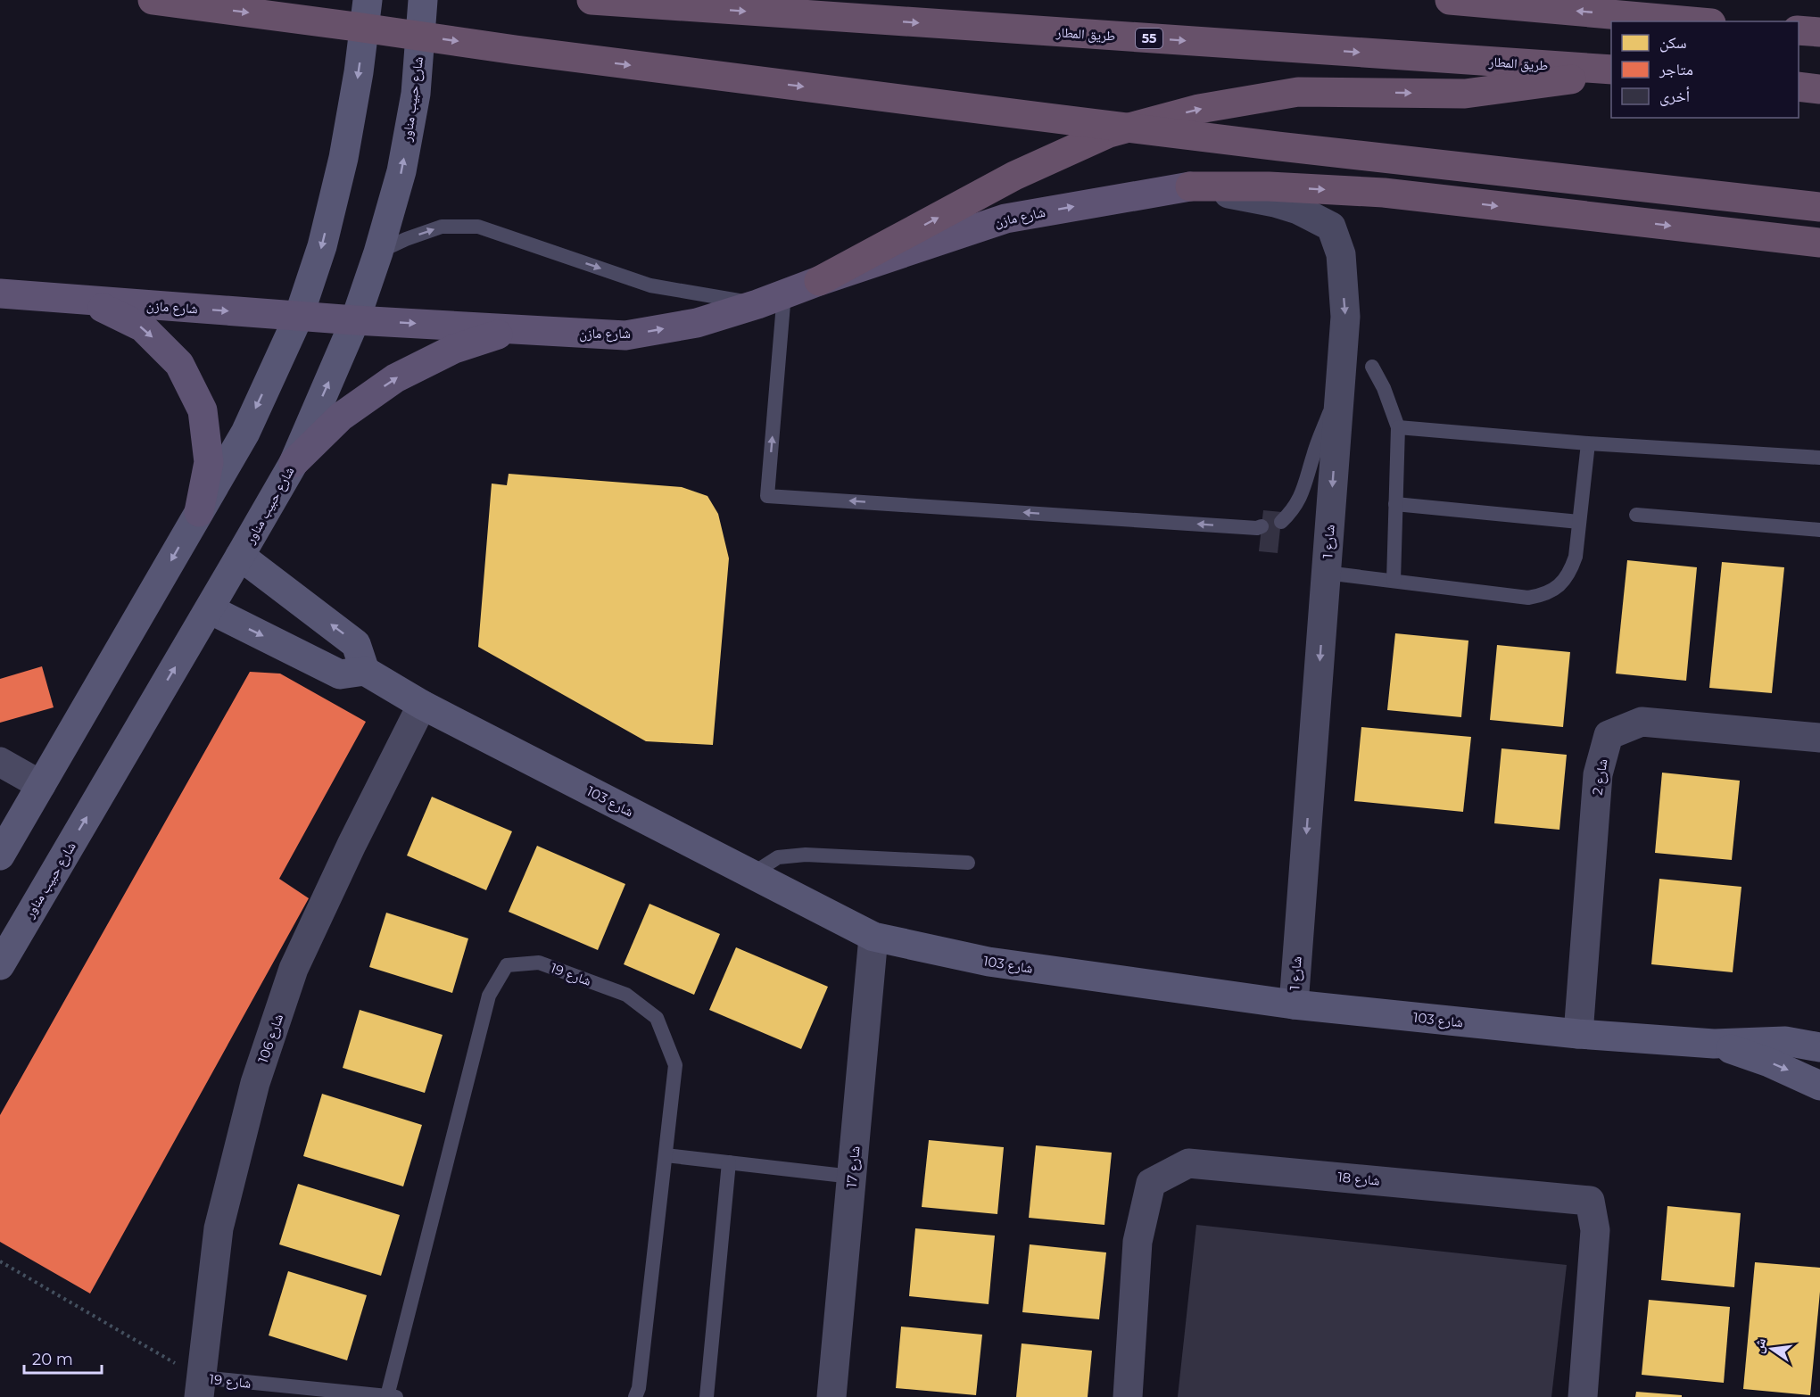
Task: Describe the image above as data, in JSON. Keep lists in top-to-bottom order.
{
  "streets": {
    "highway": ["طريق المطار", "55"],
    "main road": ["شارع مازن"],
    "street": [
      "شارع حبيب مناور",
      "شارع 1",
      "شارع 2",
      "شارع 103",
      "شارع 106",
      "شارع 17",
      "شارع 18"
    ],
    "lane": ["شارع 19"]
  },
  "crossings": [
    ["شارع حبيب مناور", "شارع مازن"],
    ["شارع مازن", "شارع 1"],
    ["شارع 1", "شارع 103"],
    ["شارع 2", "شارع 103"],
    ["شارع 103", "شارع 106"],
    ["شارع 103", "شارع 17"],
    ["شارع 19", "شارع 106"]
  ],
  "one_way": ["شارع مازن", "شارع 1"],
  "legend": ["سكن", "متاجر", "أخرى"],
  "scale_bar": "20 m",
  "north": "left"
}
